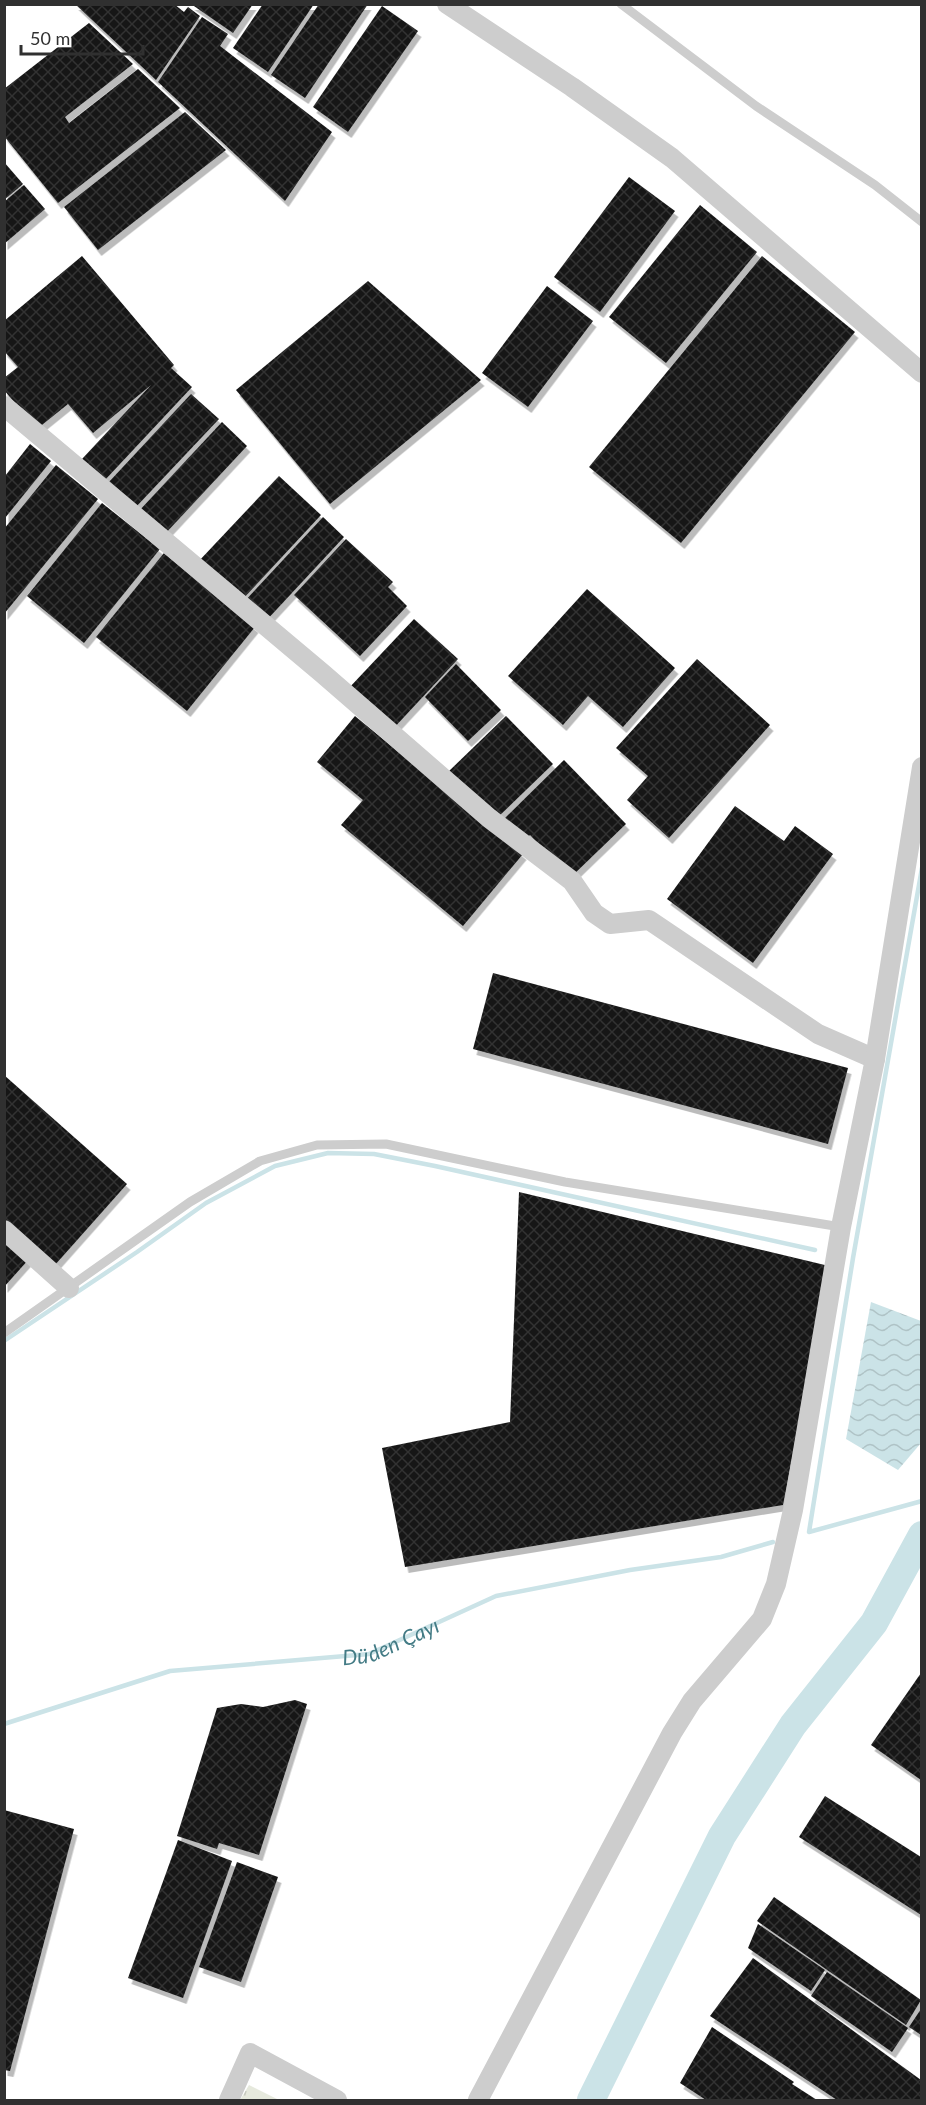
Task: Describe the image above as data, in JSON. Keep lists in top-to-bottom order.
{
  "water": ["Düden Çayı"],
  "scale_bar": "50 m"
}
